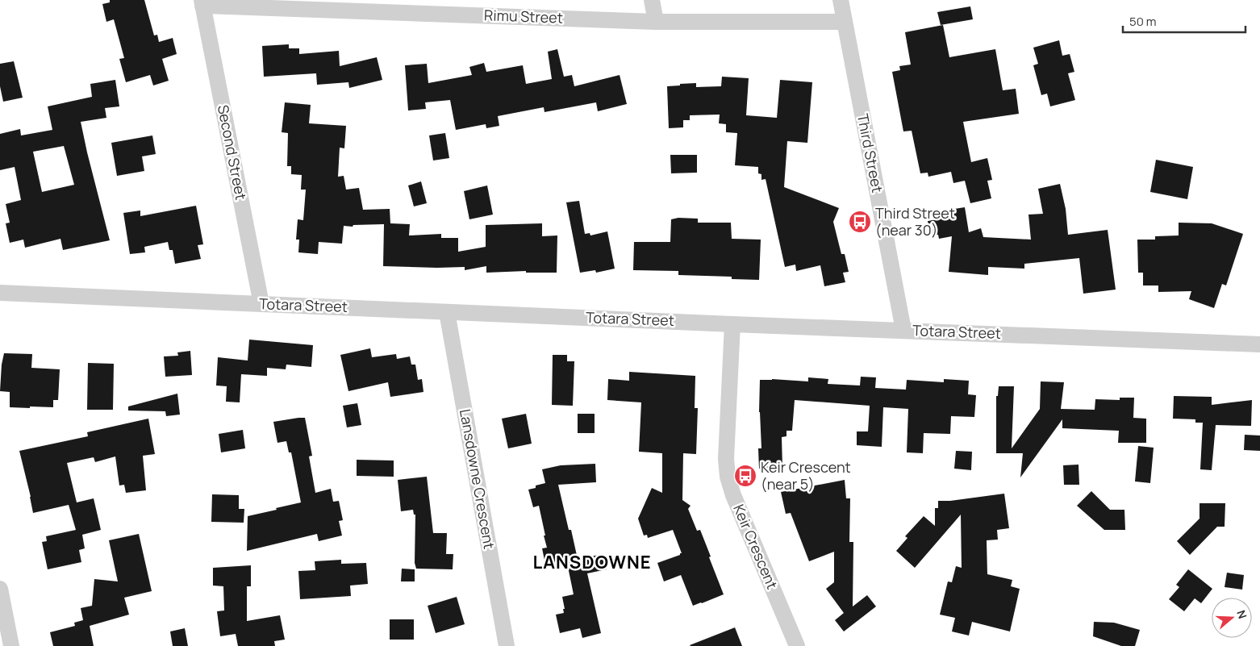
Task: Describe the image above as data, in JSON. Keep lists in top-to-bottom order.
{
  "streets": {
    "street": [
      "Rimu Street",
      "Second Street",
      "Third Street",
      "Totara Street",
      "Lansdowne Crescent",
      "Keir Crescent"
    ]
  },
  "crossings": [
    ["Rimu Street", "Second Street"],
    ["Rimu Street", "Third Street"],
    ["Second Street", "Totara Street"],
    ["Third Street", "Totara Street"],
    ["Totara Street", "Lansdowne Crescent"],
    ["Totara Street", "Keir Crescent"]
  ],
  "districts": ["LANSDOWNE"],
  "places": {
    "bus stop": ["Third Street (near 30)", "Keir Crescent (near 5)"]
  },
  "scale_bar": "50 m",
  "north": "right"
}
